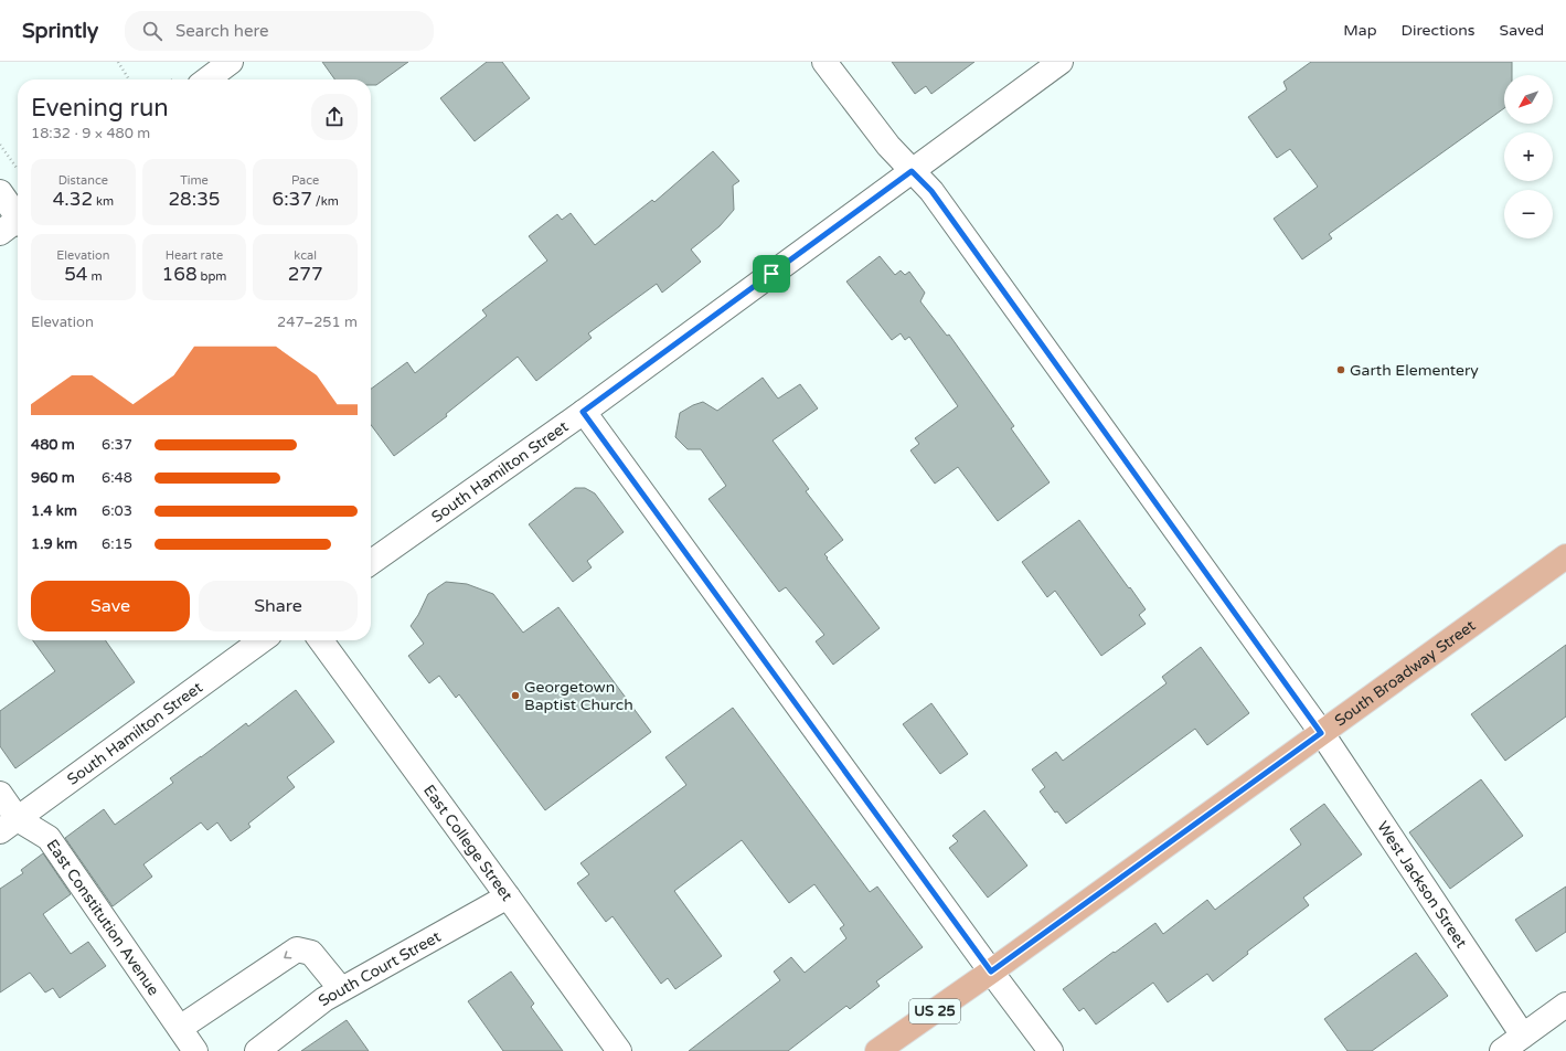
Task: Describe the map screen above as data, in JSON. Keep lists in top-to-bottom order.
{
  "streets": {
    "main road": ["South Broadway Street", "US 25"],
    "street": [
      "South Hamilton Street",
      "East College Street",
      "West Jackson Street",
      "East Constitution Avenue",
      "South Court Street"
    ]
  },
  "crossings": [
    ["South Hamilton Street", "West Jackson Street"],
    ["South Hamilton Street", "East Constitution Avenue"],
    ["South Broadway Street", "West Jackson Street"],
    ["East College Street", "South Court Street"]
  ],
  "places": ["Garth Elementery", "Georgetown Baptist Church"],
  "north": "bottom left",
  "page": {
    "header": "Sprintly",
    "search": "Search here",
    "nav": ["Map", "Directions", "Saved"],
    "map_buttons": ["+", "−"],
    "heading": ["Evening run", "18:32 · 9 × 480 m"],
    "stats": [
      ["Distance", "4.32 km"],
      ["Time", "28:35"],
      ["Pace", "6:37 /km"],
      ["Elevation", "54 m"],
      ["Heart rate", "168 bpm"],
      ["kcal", "277"]
    ],
    "chart": ["Elevation", "247–251 m"],
    "list": [
      {
        "name": "480 m",
        "note": "6:37"
      },
      {
        "name": "960 m",
        "note": "6:48"
      },
      {
        "name": "1.4 km",
        "note": "6:03"
      },
      {
        "name": "1.9 km",
        "note": "6:15"
      }
    ],
    "buttons": ["Save", "Share"]
  }
}
